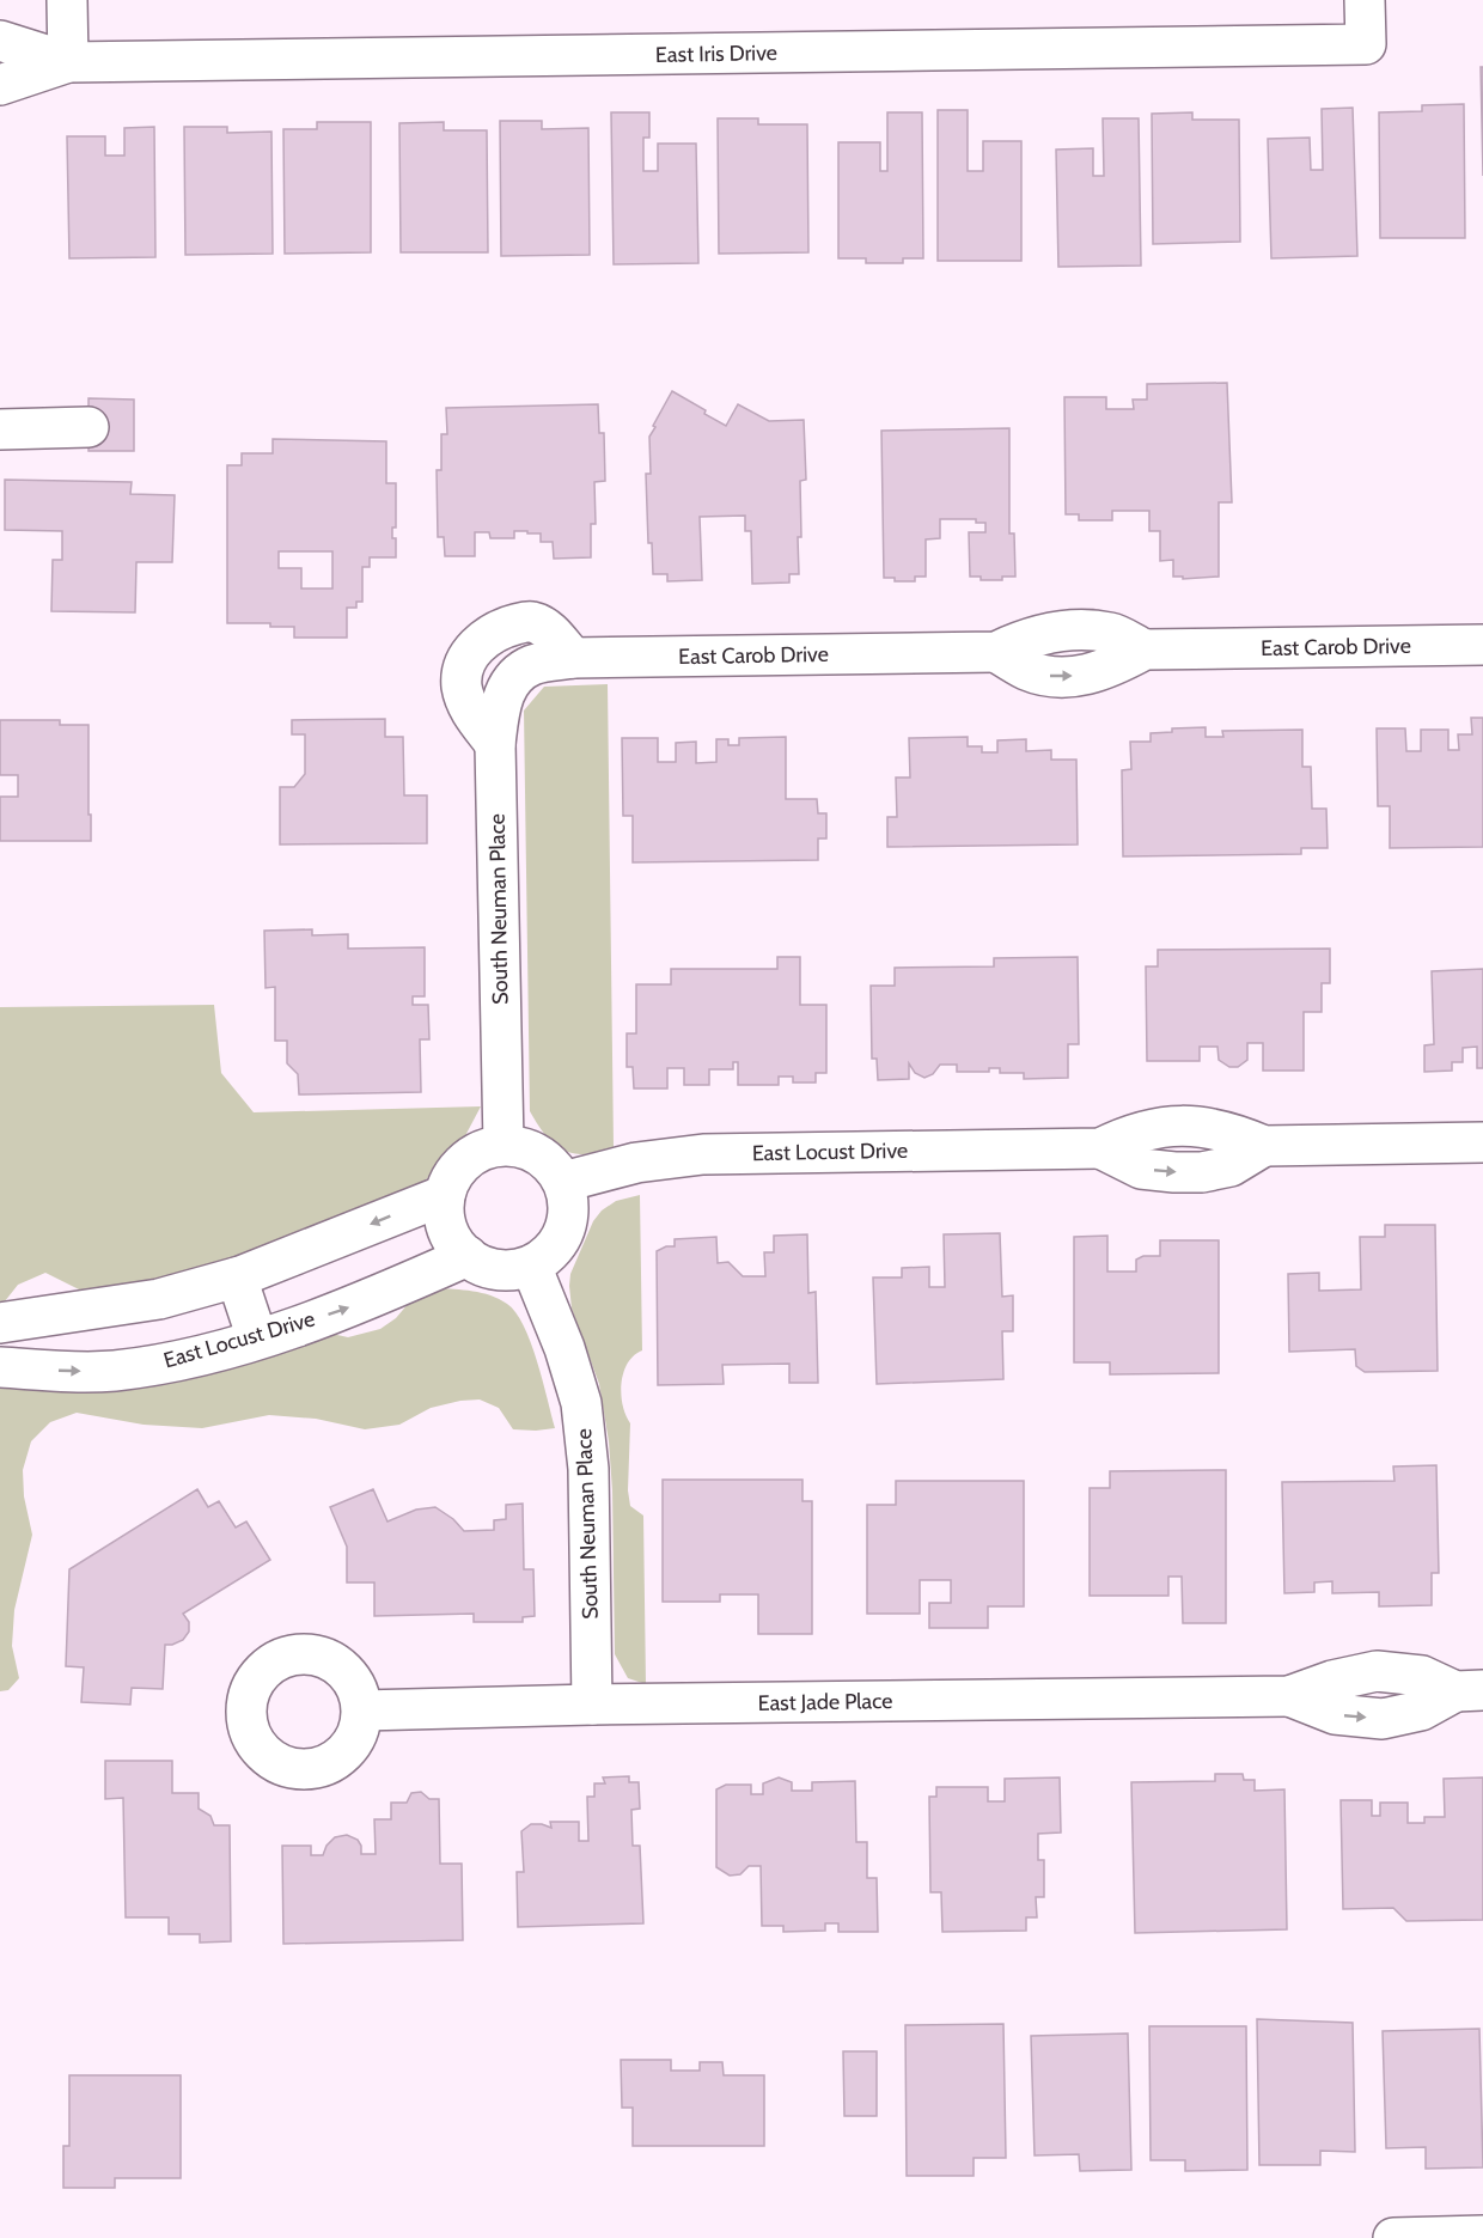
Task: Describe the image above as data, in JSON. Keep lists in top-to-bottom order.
{
  "streets": {
    "street": [
      "East Iris Drive",
      "East Carob Drive",
      "South Neuman Place",
      "East Locust Drive",
      "East Jade Place"
    ]
  },
  "crossings": [
    ["East Carob Drive", "South Neuman Place"],
    ["South Neuman Place", "East Locust Drive"],
    ["South Neuman Place", "East Jade Place"]
  ]
}
